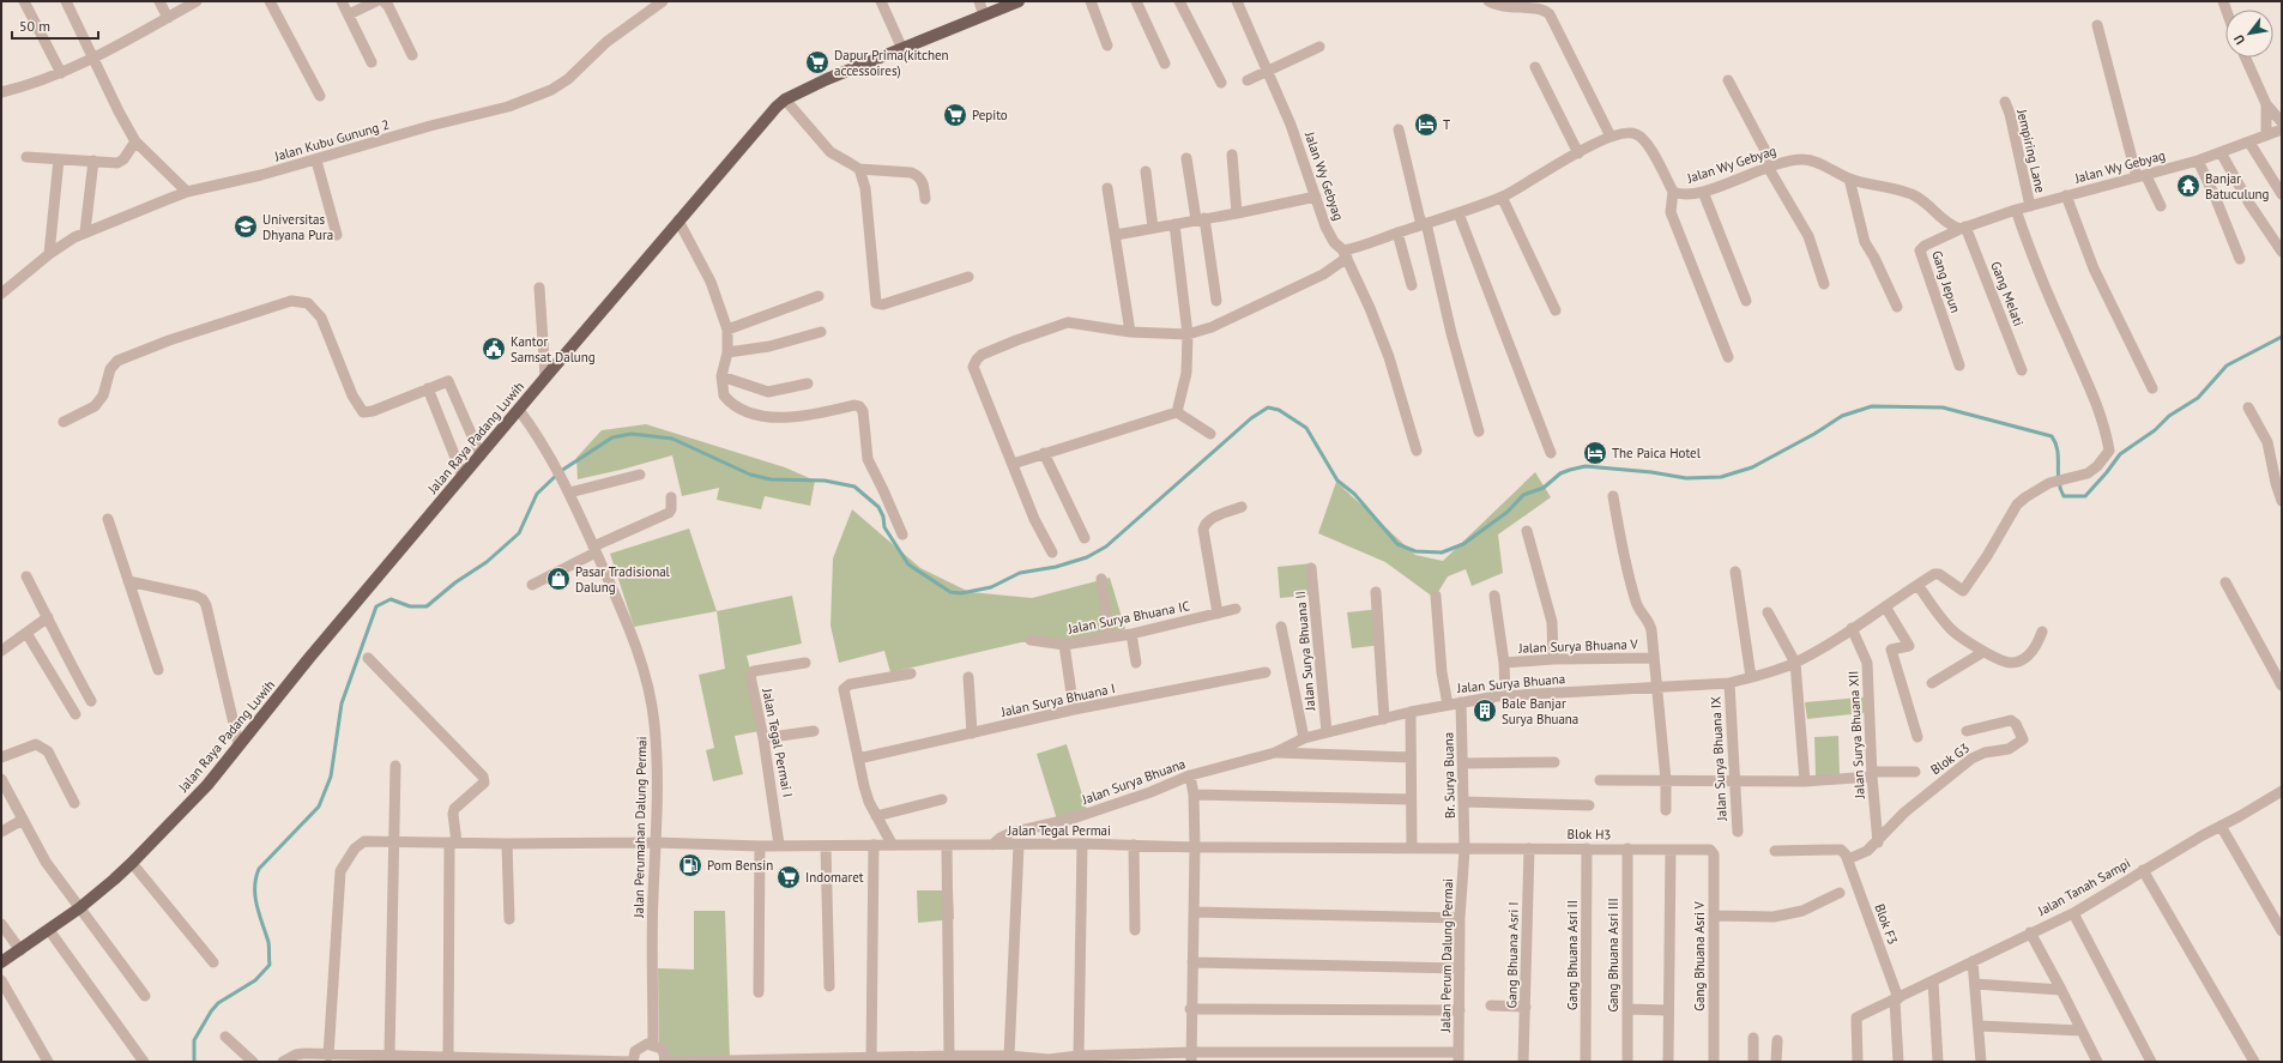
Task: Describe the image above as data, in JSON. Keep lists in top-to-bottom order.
{
  "streets": {
    "main road": ["Jalan Raya Padang Luwih"],
    "street": [
      "Jalan Kubu Gunung 2",
      "Jempiring Lane",
      "Jalan Wy Gebyag",
      "Gang Jepun",
      "Gang Melati",
      "Jalan Surya Bhuana IC",
      "Jalan Surya Bhuana V",
      "Jalan Surya Bhuana II",
      "Jalan Surya Bhuana",
      "Jalan Surya Bhuana I",
      "Jalan Surya Bhuana XII",
      "Jalan Tegal Permai I",
      "Jalan Surya Bhuana IX",
      "Blok G3",
      "Br. Surya Buana",
      "Jalan Perumahan Dalung Permai",
      "Jalan Tegal Permai",
      "Blok H3",
      "Jalan Tanah Sampi",
      "Blok F3",
      "Jalan Perum Dalung Permai",
      "Gang Bhuana Asri I",
      "Gang Bhuana Asri II",
      "Gang Bhuana Asri III",
      "Gang Bhuana Asri V"
    ]
  },
  "crossings": [
    ["Jempiring Lane", "Jalan Wy Gebyag"],
    ["Jalan Wy Gebyag", "Gang Jepun"],
    ["Jalan Wy Gebyag", "Gang Melati"],
    ["Jalan Wy Gebyag", "Jalan Surya Bhuana"],
    ["Gang Jepun", "Gang Melati"],
    ["Jalan Raya Padang Luwih", "Jalan Perumahan Dalung Permai"],
    ["Jalan Surya Bhuana IC", "Jalan Surya Bhuana I"],
    ["Jalan Surya Bhuana II", "Jalan Surya Bhuana"],
    ["Jalan Surya Bhuana", "Jalan Surya Bhuana XII"],
    ["Jalan Surya Bhuana", "Jalan Surya Bhuana IX"],
    ["Jalan Surya Bhuana", "Br. Surya Buana"],
    ["Jalan Surya Bhuana", "Jalan Tegal Permai"],
    ["Jalan Surya Bhuana XII", "Blok G3"],
    ["Jalan Tegal Permai I", "Jalan Tegal Permai"],
    ["Blok G3", "Blok F3"],
    ["Br. Surya Buana", "Jalan Tegal Permai"],
    ["Br. Surya Buana", "Blok H3"],
    ["Br. Surya Buana", "Jalan Perum Dalung Permai"],
    ["Jalan Perumahan Dalung Permai", "Jalan Tegal Permai"],
    ["Jalan Tegal Permai", "Blok H3"],
    ["Jalan Tegal Permai", "Jalan Perum Dalung Permai"],
    ["Blok H3", "Jalan Perum Dalung Permai"],
    ["Blok H3", "Gang Bhuana Asri I"],
    ["Blok H3", "Gang Bhuana Asri II"],
    ["Blok H3", "Gang Bhuana Asri III"],
    ["Blok H3", "Gang Bhuana Asri V"],
    ["Jalan Tanah Sampi", "Blok F3"]
  ],
  "places": {
    "supermarket": ["Dapur Prima(kitchen accessoires)", "Pepito", "Indomaret"],
    "hotel": ["T", "The Paica Hotel"],
    "temple": ["Banjar Batuculung"],
    "school or university": ["Universitas Dhyana Pura"],
    "public building": ["Kantor Samsat Dalung"],
    "shop": ["Pasar Tradisional Dalung"],
    "building": ["Bale Banjar Surya Bhuana"],
    "fuel station": ["Pom Bensin"]
  },
  "scale_bar": "50 m",
  "north": "bottom left"
}
